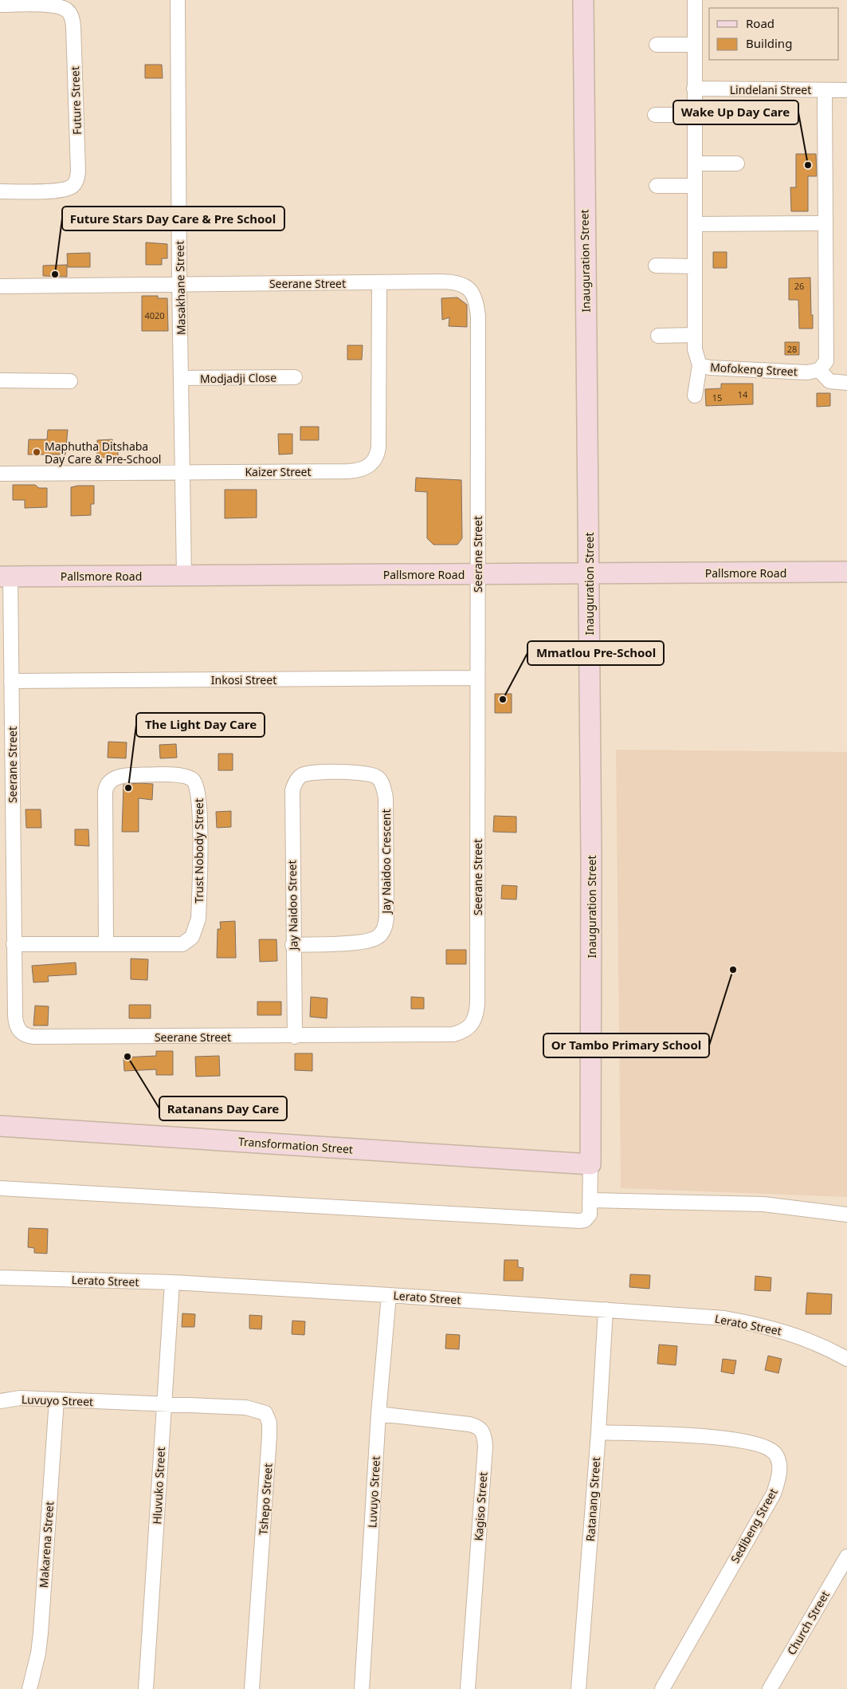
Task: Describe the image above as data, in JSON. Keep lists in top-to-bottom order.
{
  "streets": {
    "street": [
      "Lindelani Street",
      "Future Street",
      "Inauguration Street",
      "Seerane Street",
      "Masakhane Street",
      "Mofokeng Street",
      "Modjadji Close",
      "Kaizer Street",
      "Pallsmore Road",
      "Inkosi Street",
      "Trust Nobody Street",
      "Jay Naidoo Crescent",
      "Jay Naidoo Street",
      "Transformation Street",
      "Lerato Street",
      "Luvuyo Street",
      "Hluvuko Street",
      "Tshepo Street",
      "Ratanang Street",
      "Kagiso Street",
      "Sedibeng Street",
      "Makarena Street",
      "Church Street"
    ]
  },
  "crossings": [
    ["Lindelani Street", "Mofokeng Street"],
    ["Inauguration Street", "Pallsmore Road"],
    ["Inauguration Street", "Transformation Street"],
    ["Seerane Street", "Masakhane Street"],
    ["Seerane Street", "Kaizer Street"],
    ["Seerane Street", "Pallsmore Road"],
    ["Seerane Street", "Inkosi Street"],
    ["Seerane Street", "Trust Nobody Street"],
    ["Seerane Street", "Jay Naidoo Street"],
    ["Masakhane Street", "Modjadji Close"],
    ["Masakhane Street", "Kaizer Street"],
    ["Masakhane Street", "Pallsmore Road"],
    ["Jay Naidoo Crescent", "Jay Naidoo Street"],
    ["Lerato Street", "Luvuyo Street"],
    ["Lerato Street", "Hluvuko Street"],
    ["Lerato Street", "Ratanang Street"],
    ["Luvuyo Street", "Hluvuko Street"],
    ["Luvuyo Street", "Tshepo Street"],
    ["Luvuyo Street", "Kagiso Street"],
    ["Luvuyo Street", "Makarena Street"],
    ["Hluvuko Street", "Tshepo Street"],
    ["Ratanang Street", "Sedibeng Street"]
  ],
  "places": [
    "Wake Up Day Care",
    "Future Stars Day Care & Pre School",
    "Maphutha Ditshaba Day Care & Pre-School",
    "Mmatlou Pre-School",
    "The Light Day Care",
    "Or Tambo Primary School",
    "Ratanans Day Care"
  ],
  "house_numbers": [
    "26",
    "4020",
    "28",
    "14",
    "15"
  ],
  "legend": ["Road", "Building"]
}
